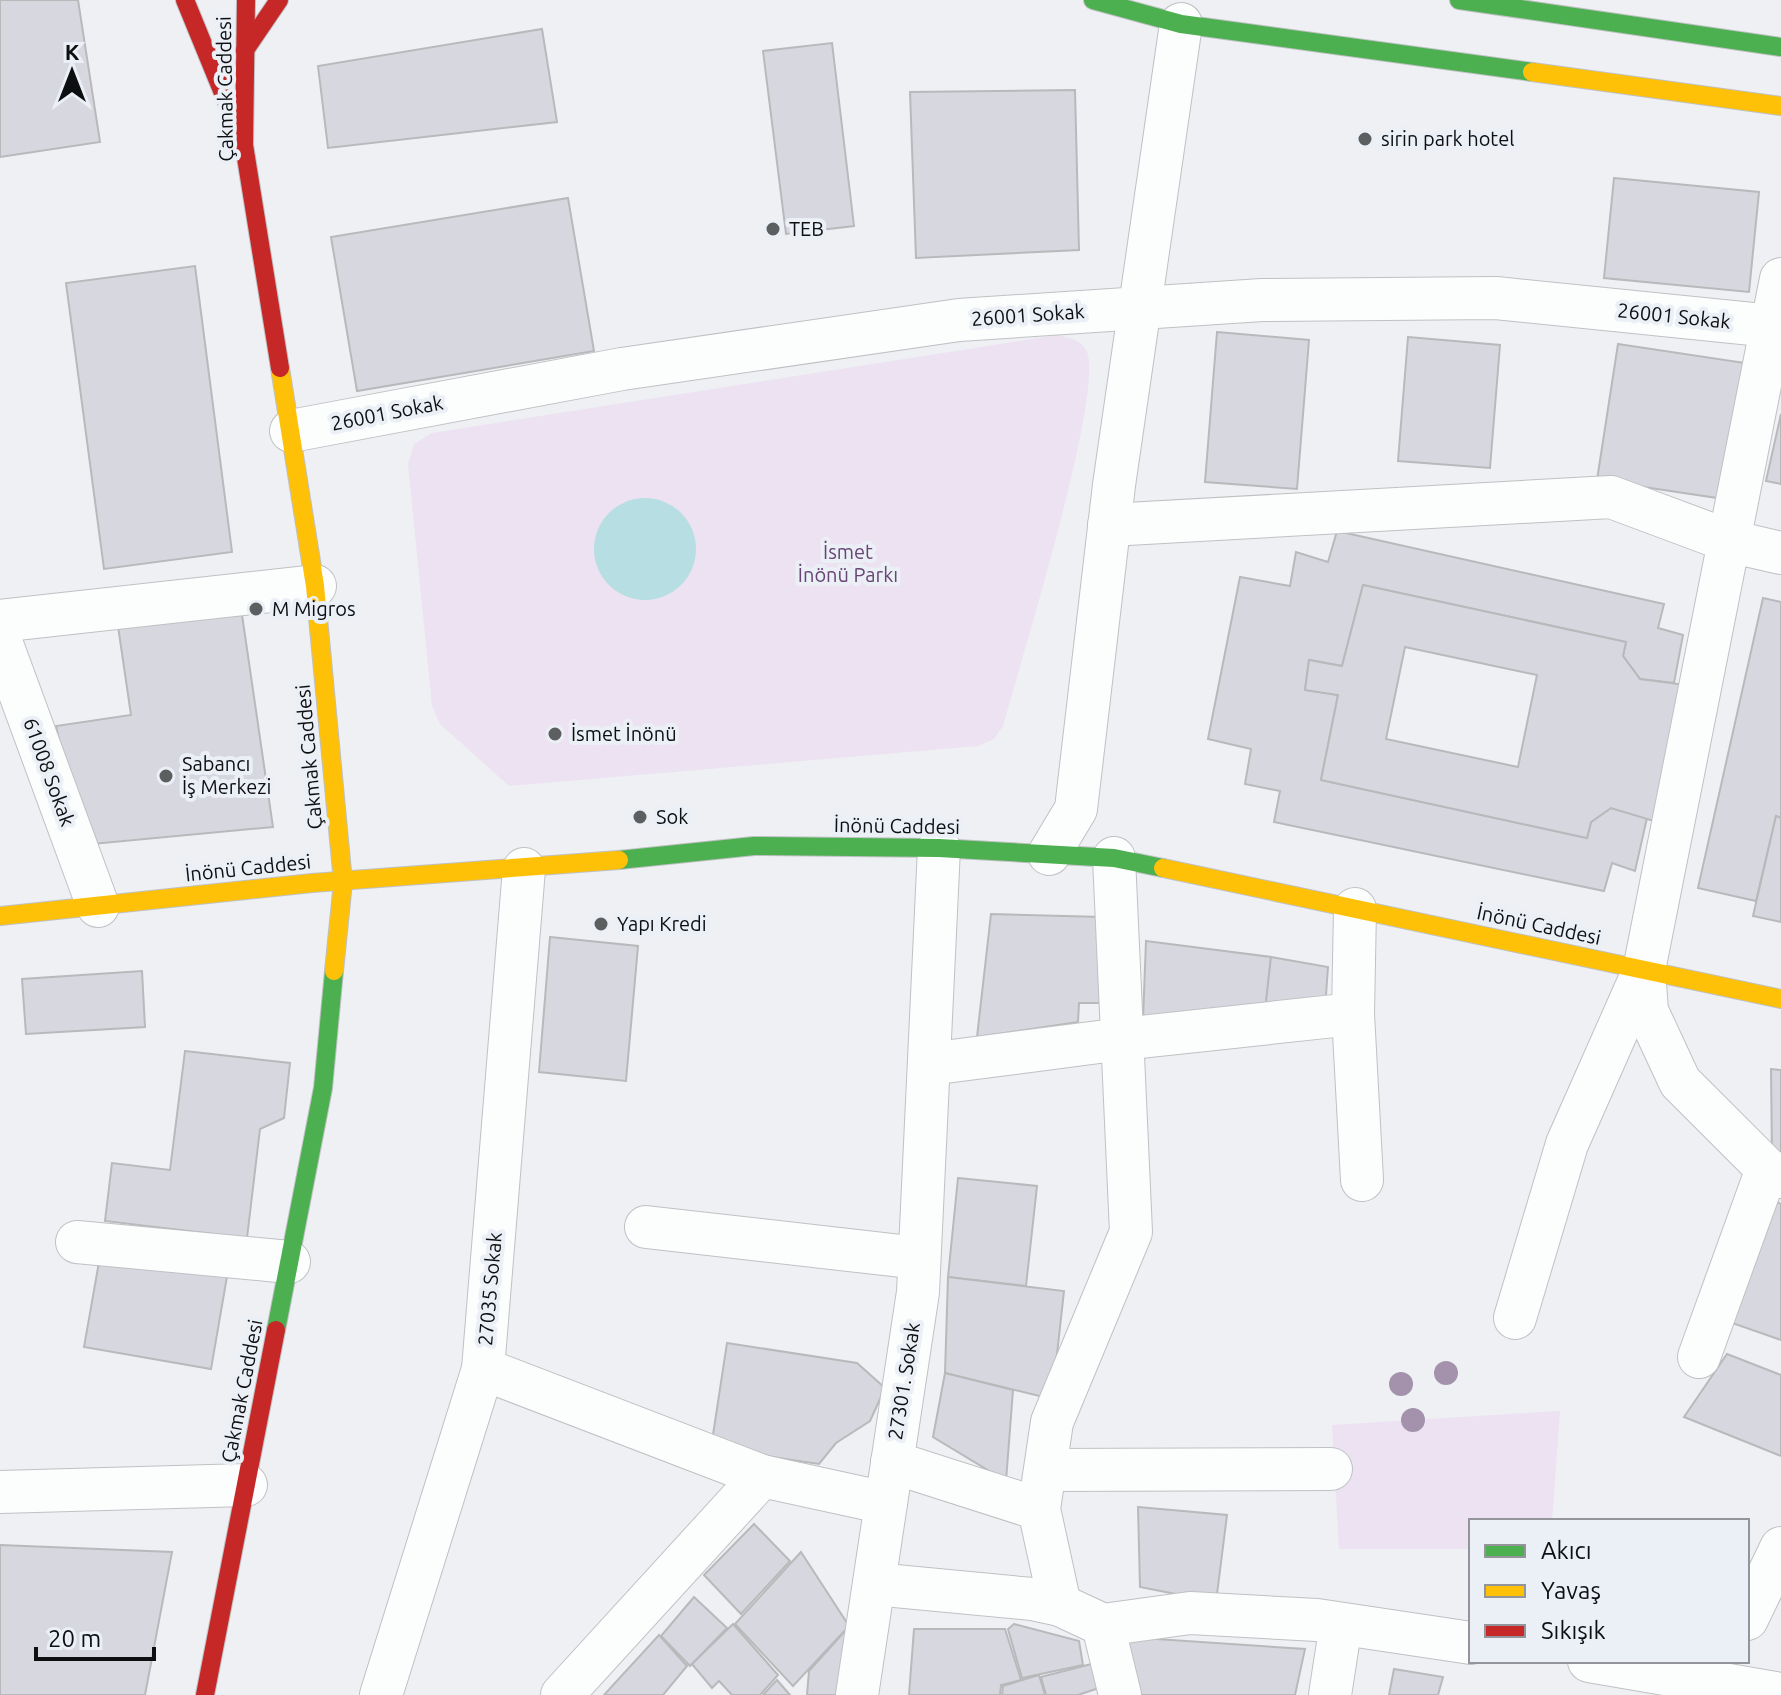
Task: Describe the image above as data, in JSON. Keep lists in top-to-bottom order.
{
  "streets": {
    "main road": ["Çakmak Caddesi", "İnönü Caddesi"],
    "street": [
      "26001 Sokak",
      "61008 Sokak",
      "27035 Sokak",
      "27301. Sokak"
    ]
  },
  "crossings": [
    ["Çakmak Caddesi", "26001 Sokak"],
    ["Çakmak Caddesi", "İnönü Caddesi"],
    ["61008 Sokak", "İnönü Caddesi"],
    ["İnönü Caddesi", "27035 Sokak"],
    ["İnönü Caddesi", "27301. Sokak"]
  ],
  "parks": ["İsmet İnönü Parkı"],
  "places": [
    "sirin park hotel",
    "TEB",
    "M Migros",
    "İsmet İnönü",
    "Sabancı İş Merkezi",
    "Sok",
    "Yapı Kredi"
  ],
  "legend": ["Akıcı", "Yavaş", "Sıkışık"],
  "scale_bar": "20 m",
  "north": "top"
}
